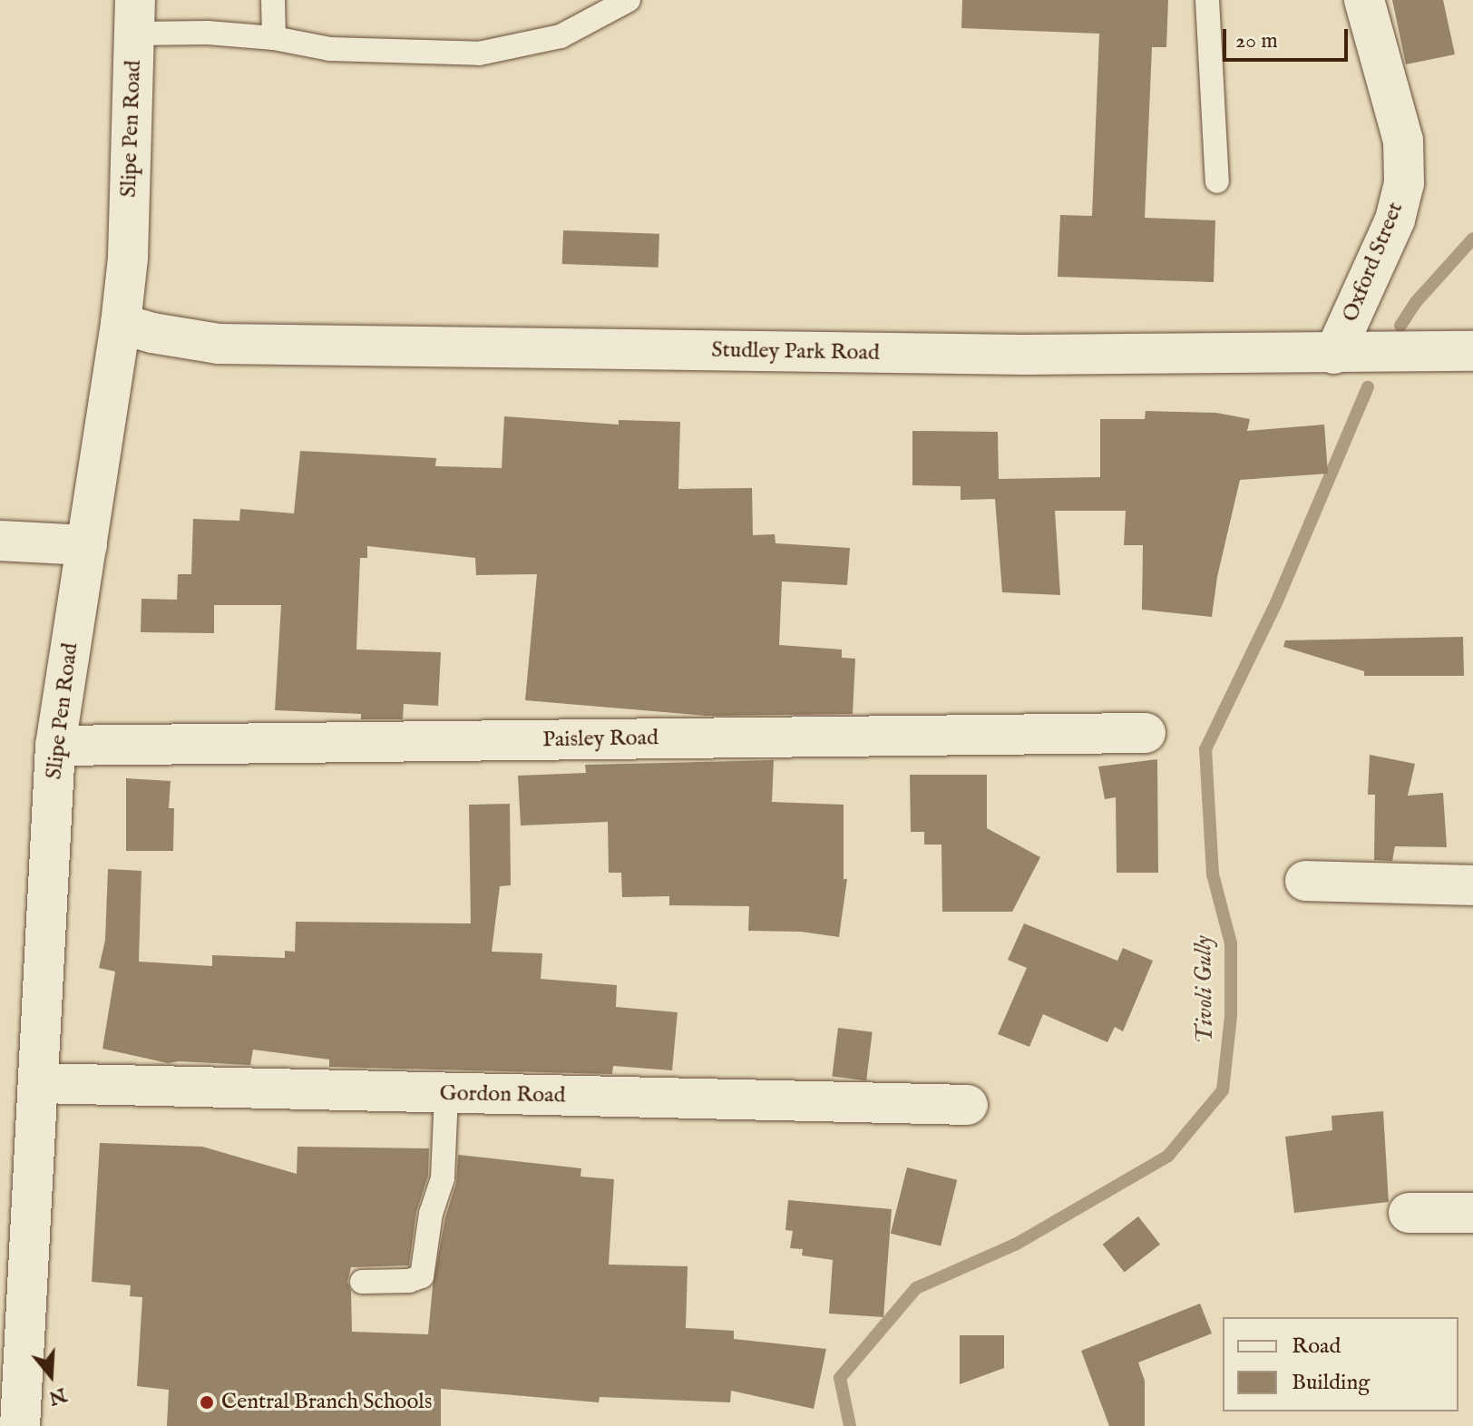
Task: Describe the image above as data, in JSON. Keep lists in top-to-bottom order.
{
  "streets": {
    "street": [
      "Slipe Pen Road",
      "Oxford Street",
      "Studley Park Road",
      "Paisley Road",
      "Gordon Road"
    ]
  },
  "crossings": [
    ["Slipe Pen Road", "Studley Park Road"],
    ["Slipe Pen Road", "Paisley Road"],
    ["Slipe Pen Road", "Gordon Road"],
    ["Oxford Street", "Studley Park Road"]
  ],
  "water": ["Tivoli Gully"],
  "places": ["Central Branch Schools"],
  "legend": ["Road", "Building"],
  "scale_bar": "20 m",
  "north": "bottom"
}
